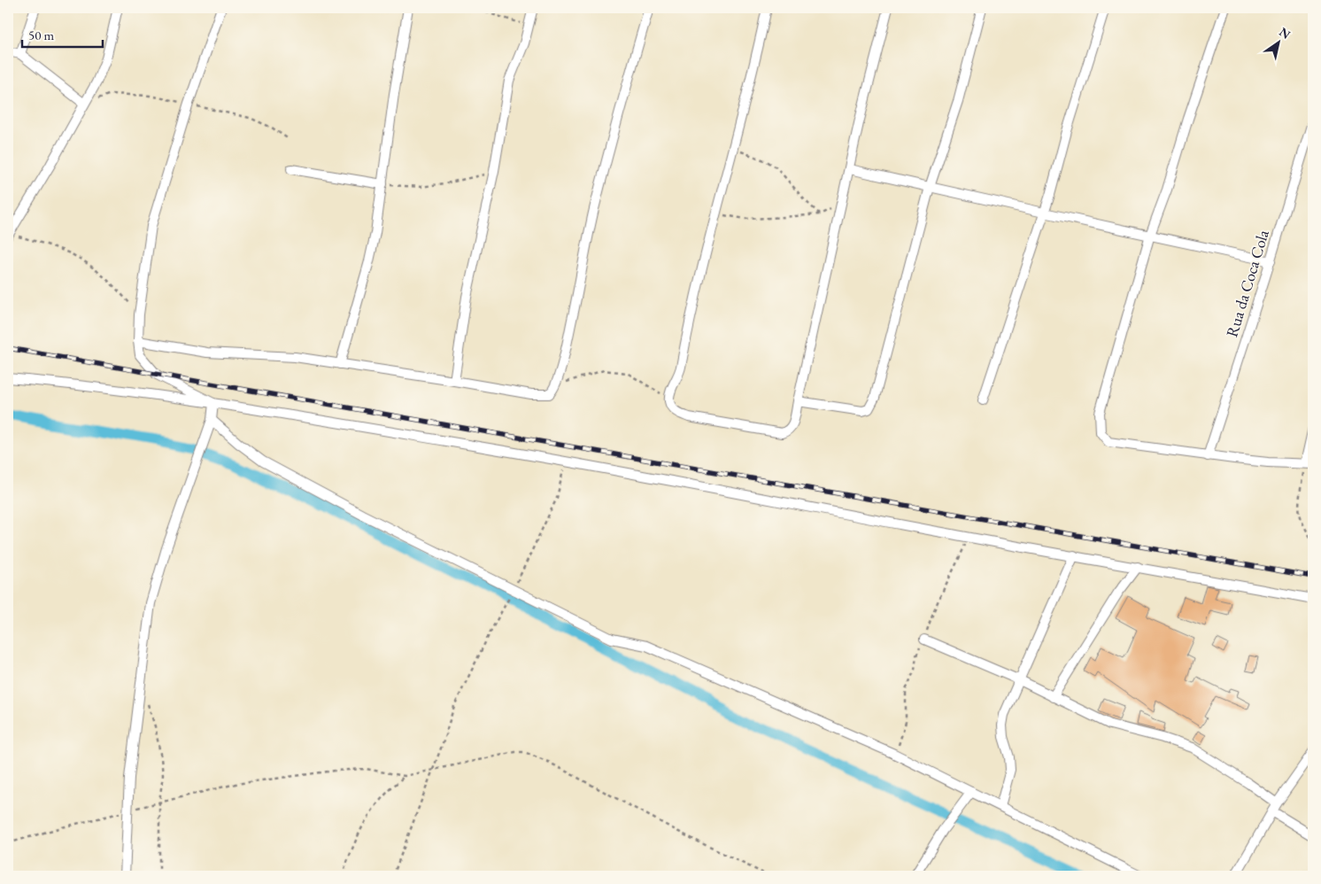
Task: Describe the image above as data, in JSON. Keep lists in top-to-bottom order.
{
  "streets": {
    "street": ["Rua da Coca Cola"]
  },
  "scale_bar": "50 m",
  "north": "top right"
}
